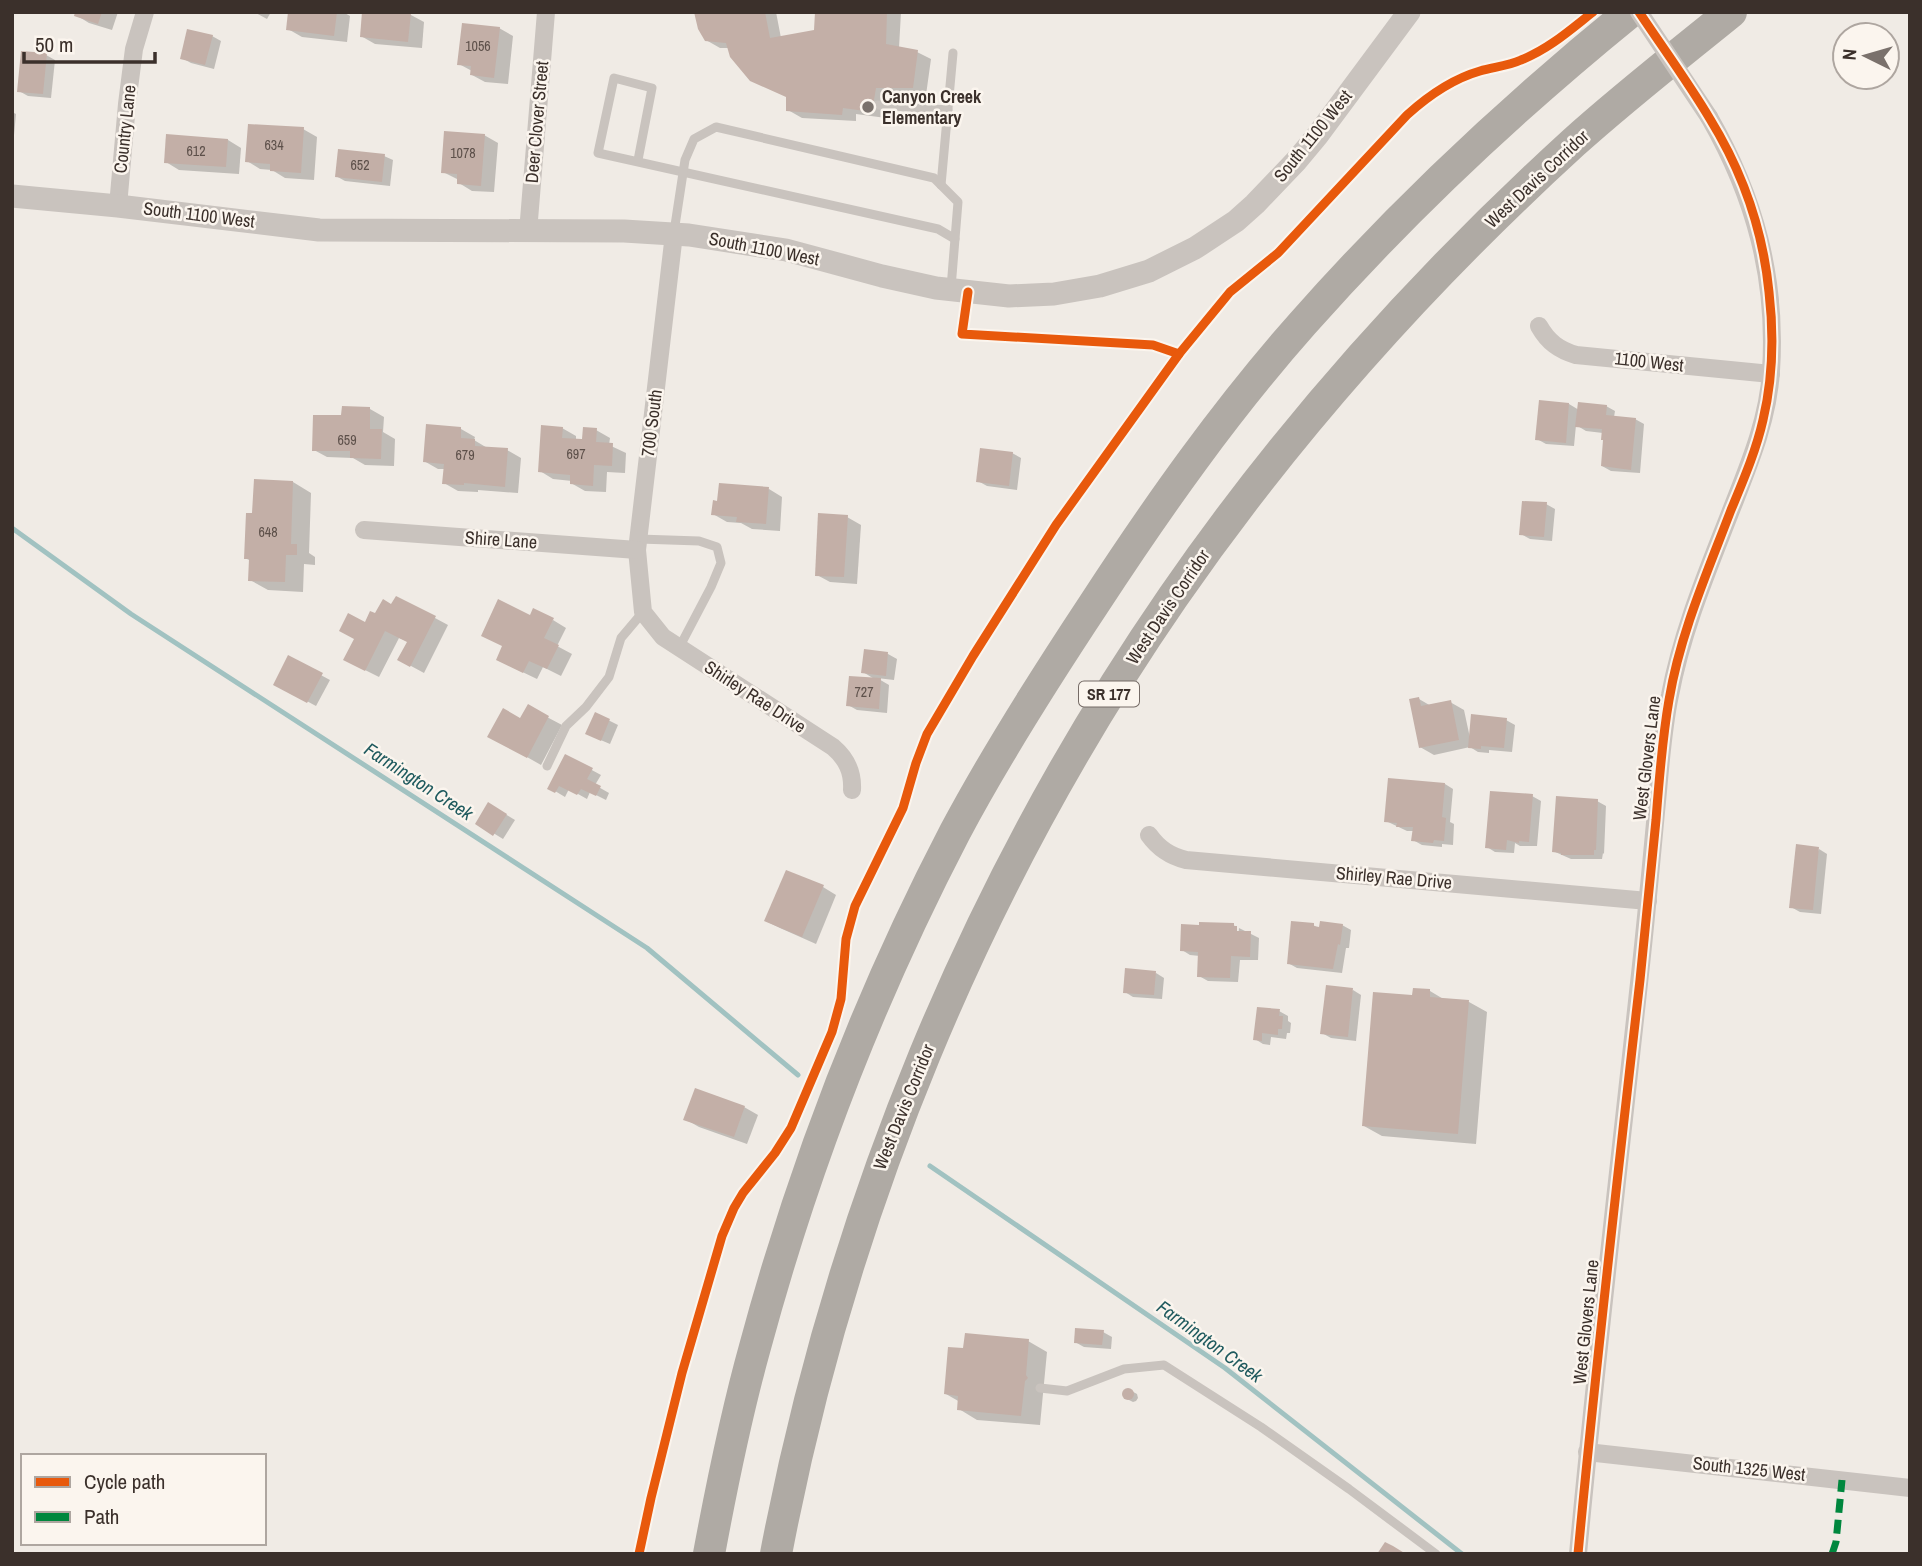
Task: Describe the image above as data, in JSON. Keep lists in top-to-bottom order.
{
  "streets": {
    "highway": ["West Davis Corridor", "SR 177"],
    "street": [
      "Deer Clover Street",
      "Country Lane",
      "South 1100 West",
      "1100 West",
      "700 South",
      "Shire Lane",
      "Shirley Rae Drive",
      "West Glovers Lane",
      "South 1325 West"
    ]
  },
  "crossings": [
    ["Deer Clover Street", "South 1100 West"],
    ["Country Lane", "South 1100 West"],
    ["South 1100 West", "700 South"],
    ["1100 West", "West Glovers Lane"],
    ["700 South", "Shire Lane"],
    ["700 South", "Shirley Rae Drive"],
    ["Shirley Rae Drive", "West Glovers Lane"],
    ["West Glovers Lane", "South 1325 West"]
  ],
  "water": ["Farmington Creek"],
  "places": ["Canyon Creek Elementary"],
  "house_numbers": [
    "1056",
    "634",
    "612",
    "1078",
    "652",
    "659",
    "697",
    "679",
    "648",
    "727"
  ],
  "legend": ["Cycle path", "Path"],
  "scale_bar": "50 m",
  "north": "left"
}
